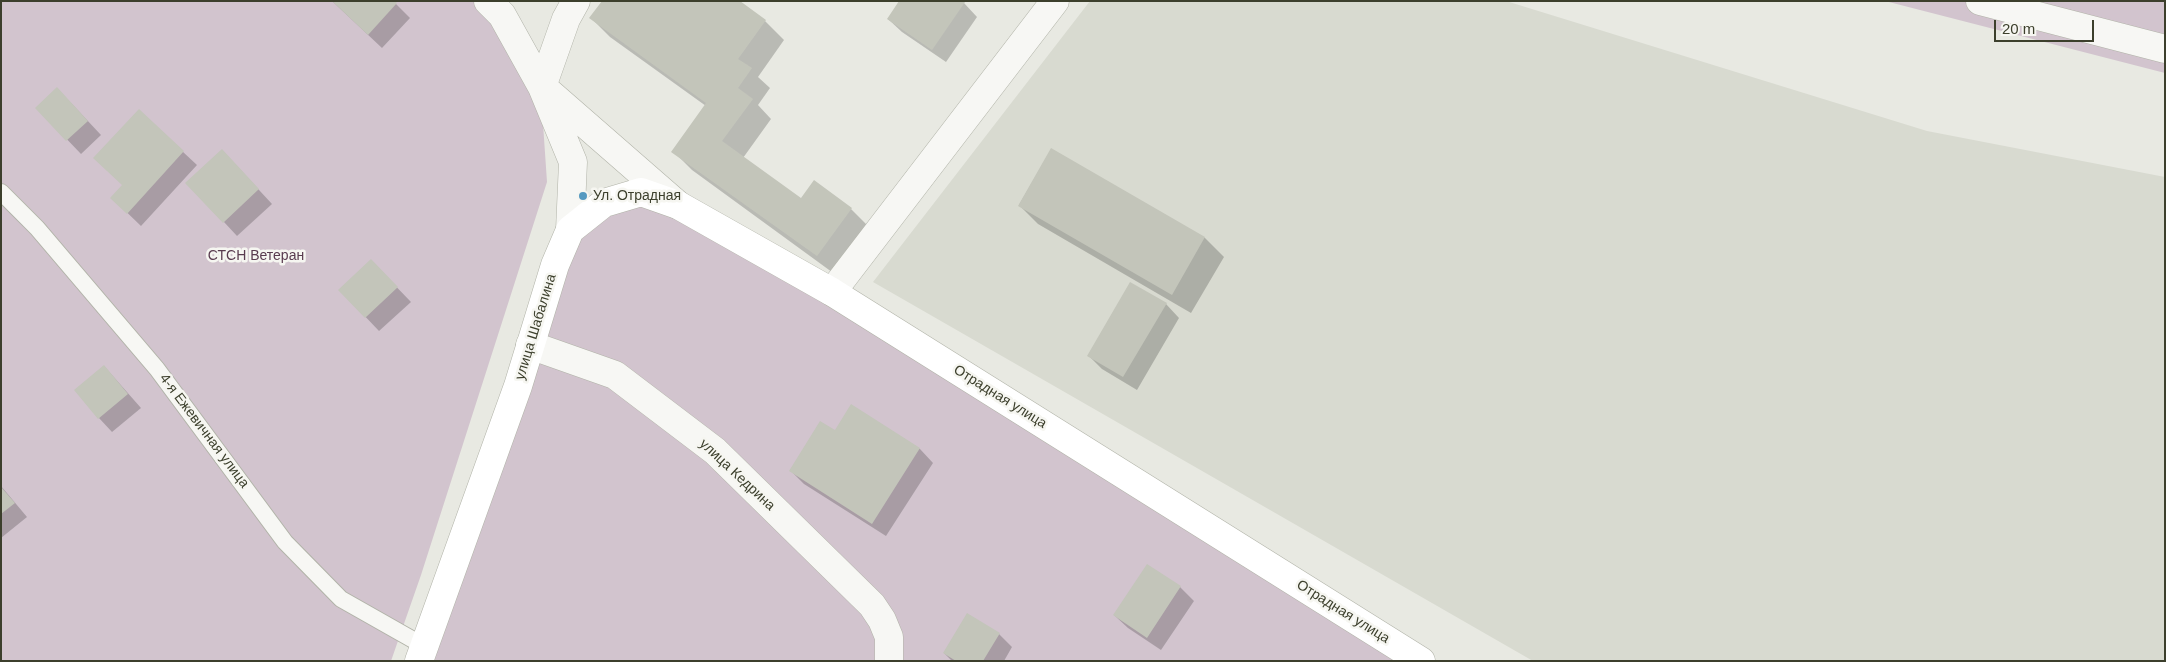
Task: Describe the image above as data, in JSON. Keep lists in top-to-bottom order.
{
  "streets": {
    "main road": ["улица Шабалина", "Отрадная улица"],
    "street": ["улица Кедрина"],
    "lane": ["4-я Ежевичная улица"]
  },
  "crossings": [
    ["улица Шабалина", "Отрадная улица"],
    ["улица Шабалина", "4-я Ежевичная улица"],
    ["улица Шабалина", "улица Кедрина"]
  ],
  "parks": ["СТСН Ветеран"],
  "places": ["Ул. Отрадная"],
  "scale_bar": "20 m"
}
